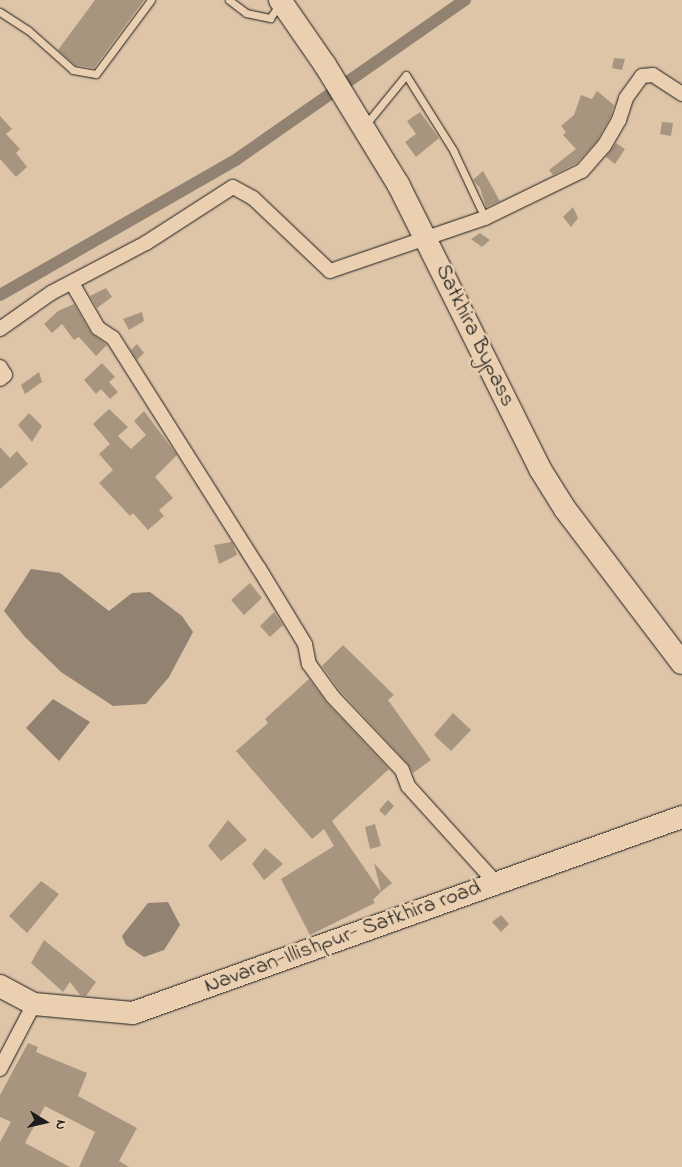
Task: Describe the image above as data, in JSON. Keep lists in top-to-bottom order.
{
  "streets": {
    "highway": ["Satkhira Bypass", "Navaran-Illishpur- Satkhira road"]
  },
  "north": "right"
}
